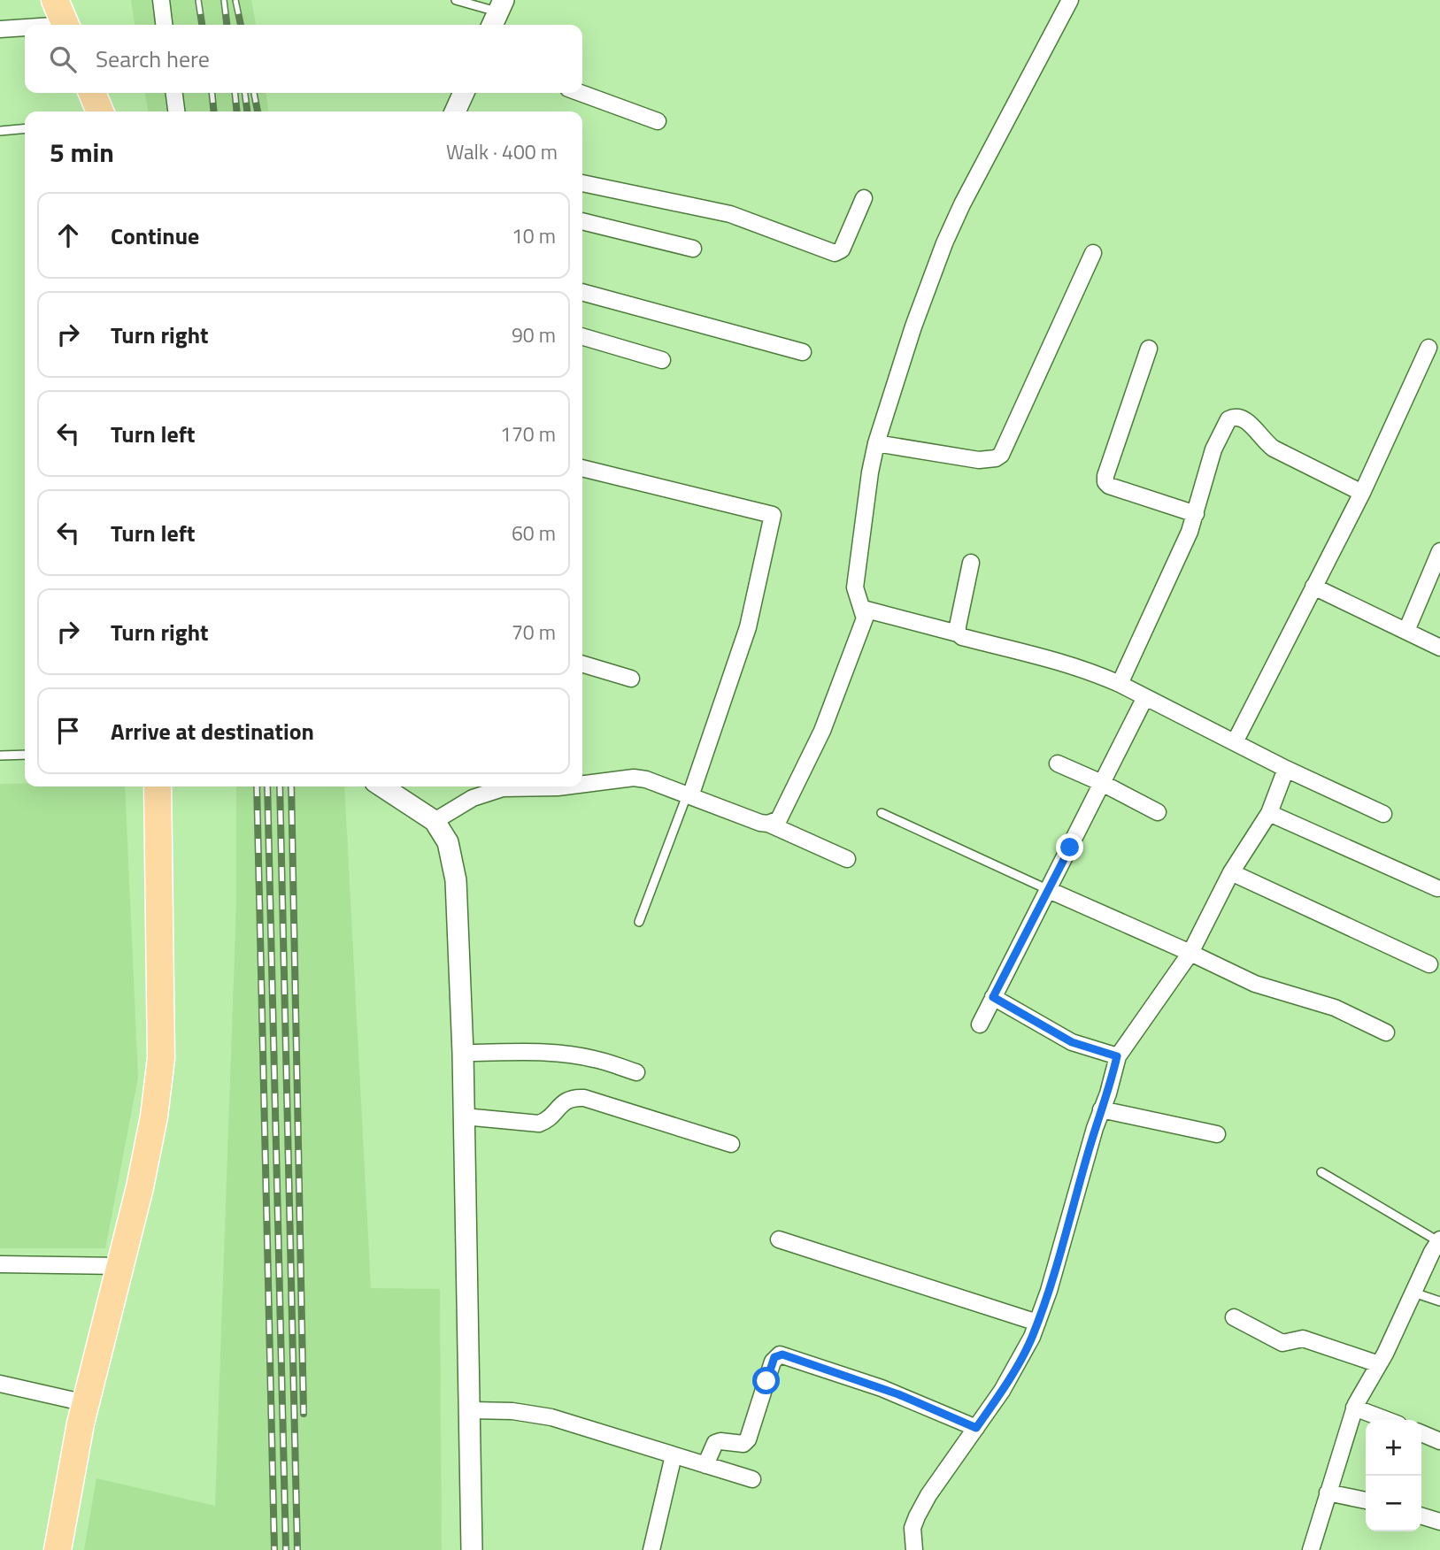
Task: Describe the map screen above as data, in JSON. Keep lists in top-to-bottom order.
{
  "page": {
    "search": "Search here",
    "heading": ["5 min", "Walk · 400 m"],
    "list": [
      ["Continue", "10 m"],
      ["Turn right", "90 m"],
      ["Turn left", "170 m"],
      ["Turn left", "60 m"],
      ["Turn right", "70 m"],
      "Arrive at destination"
    ],
    "map_buttons": ["+", "−"]
  }
}
